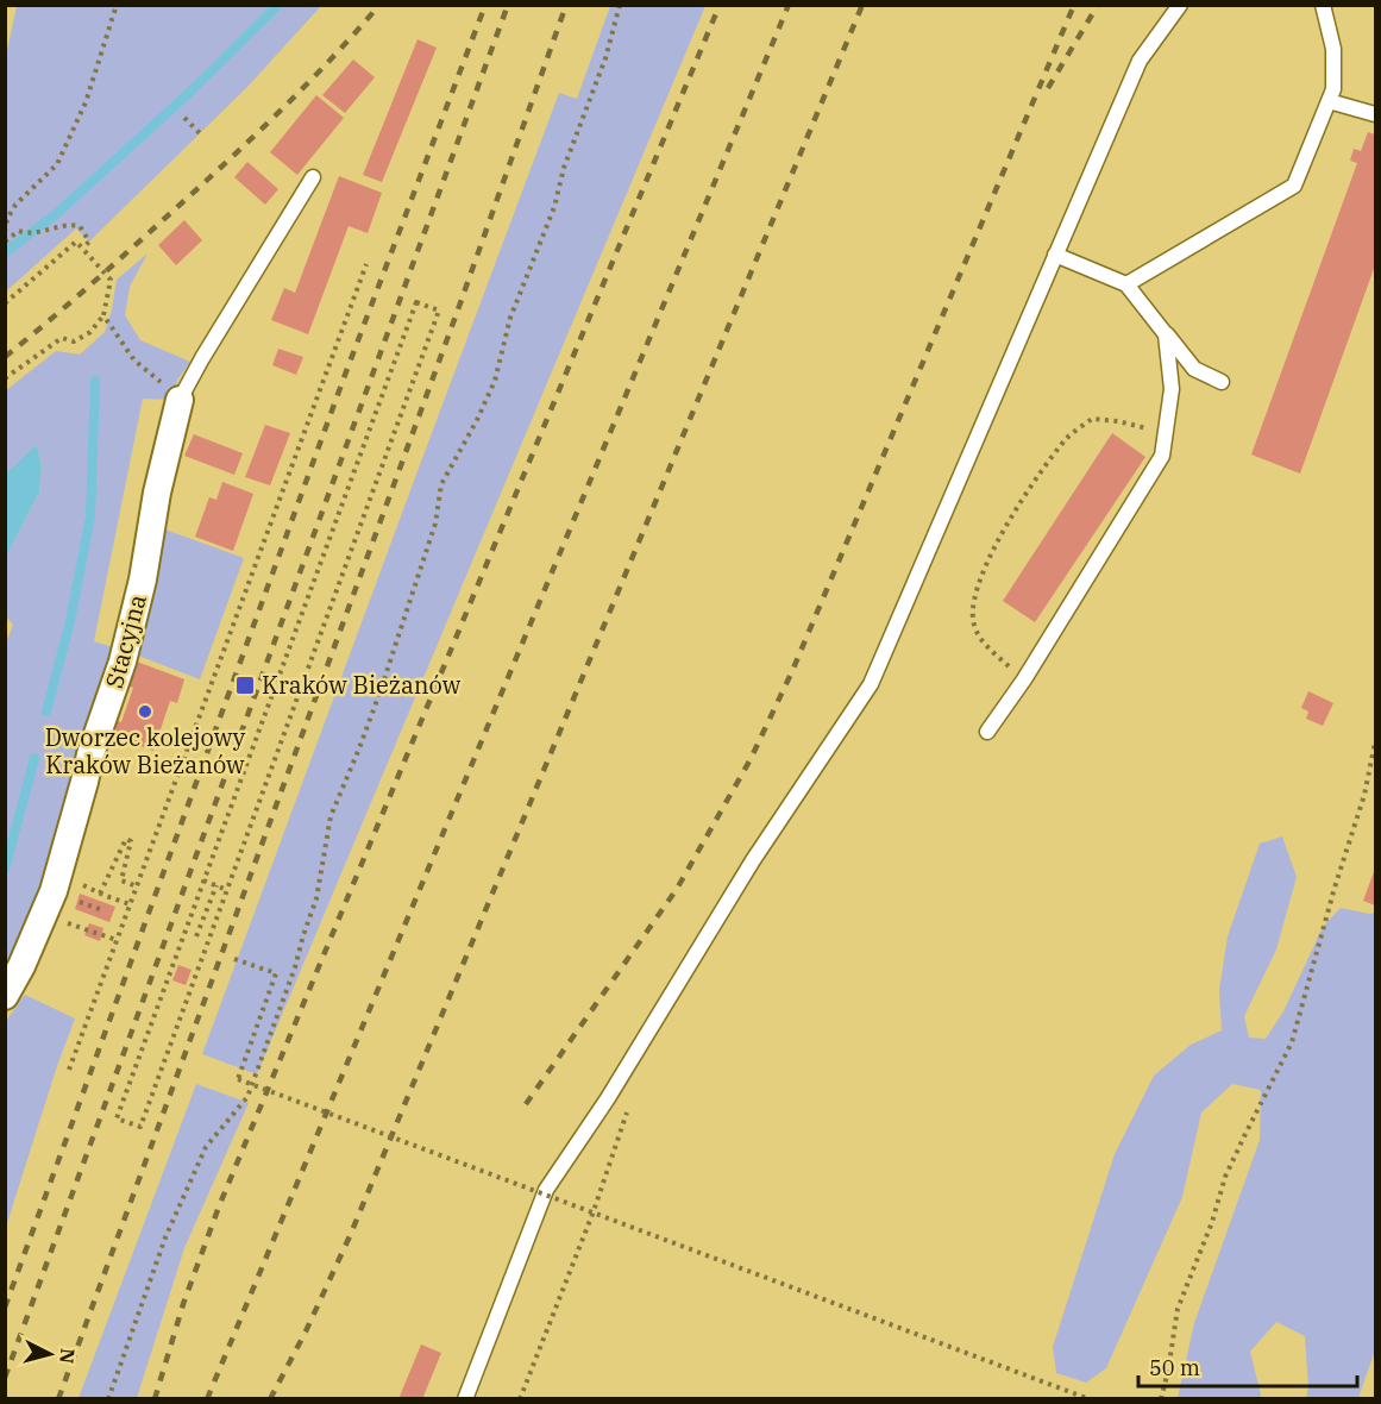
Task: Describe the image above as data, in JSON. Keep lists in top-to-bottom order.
{
  "streets": {
    "street": ["Stacyjna"]
  },
  "places": {
    "transit": ["Kraków Bieżanów"],
    "other": ["Dworzec kolejowy Kraków Bieżanów"]
  },
  "scale_bar": "50 m",
  "north": "right"
}
